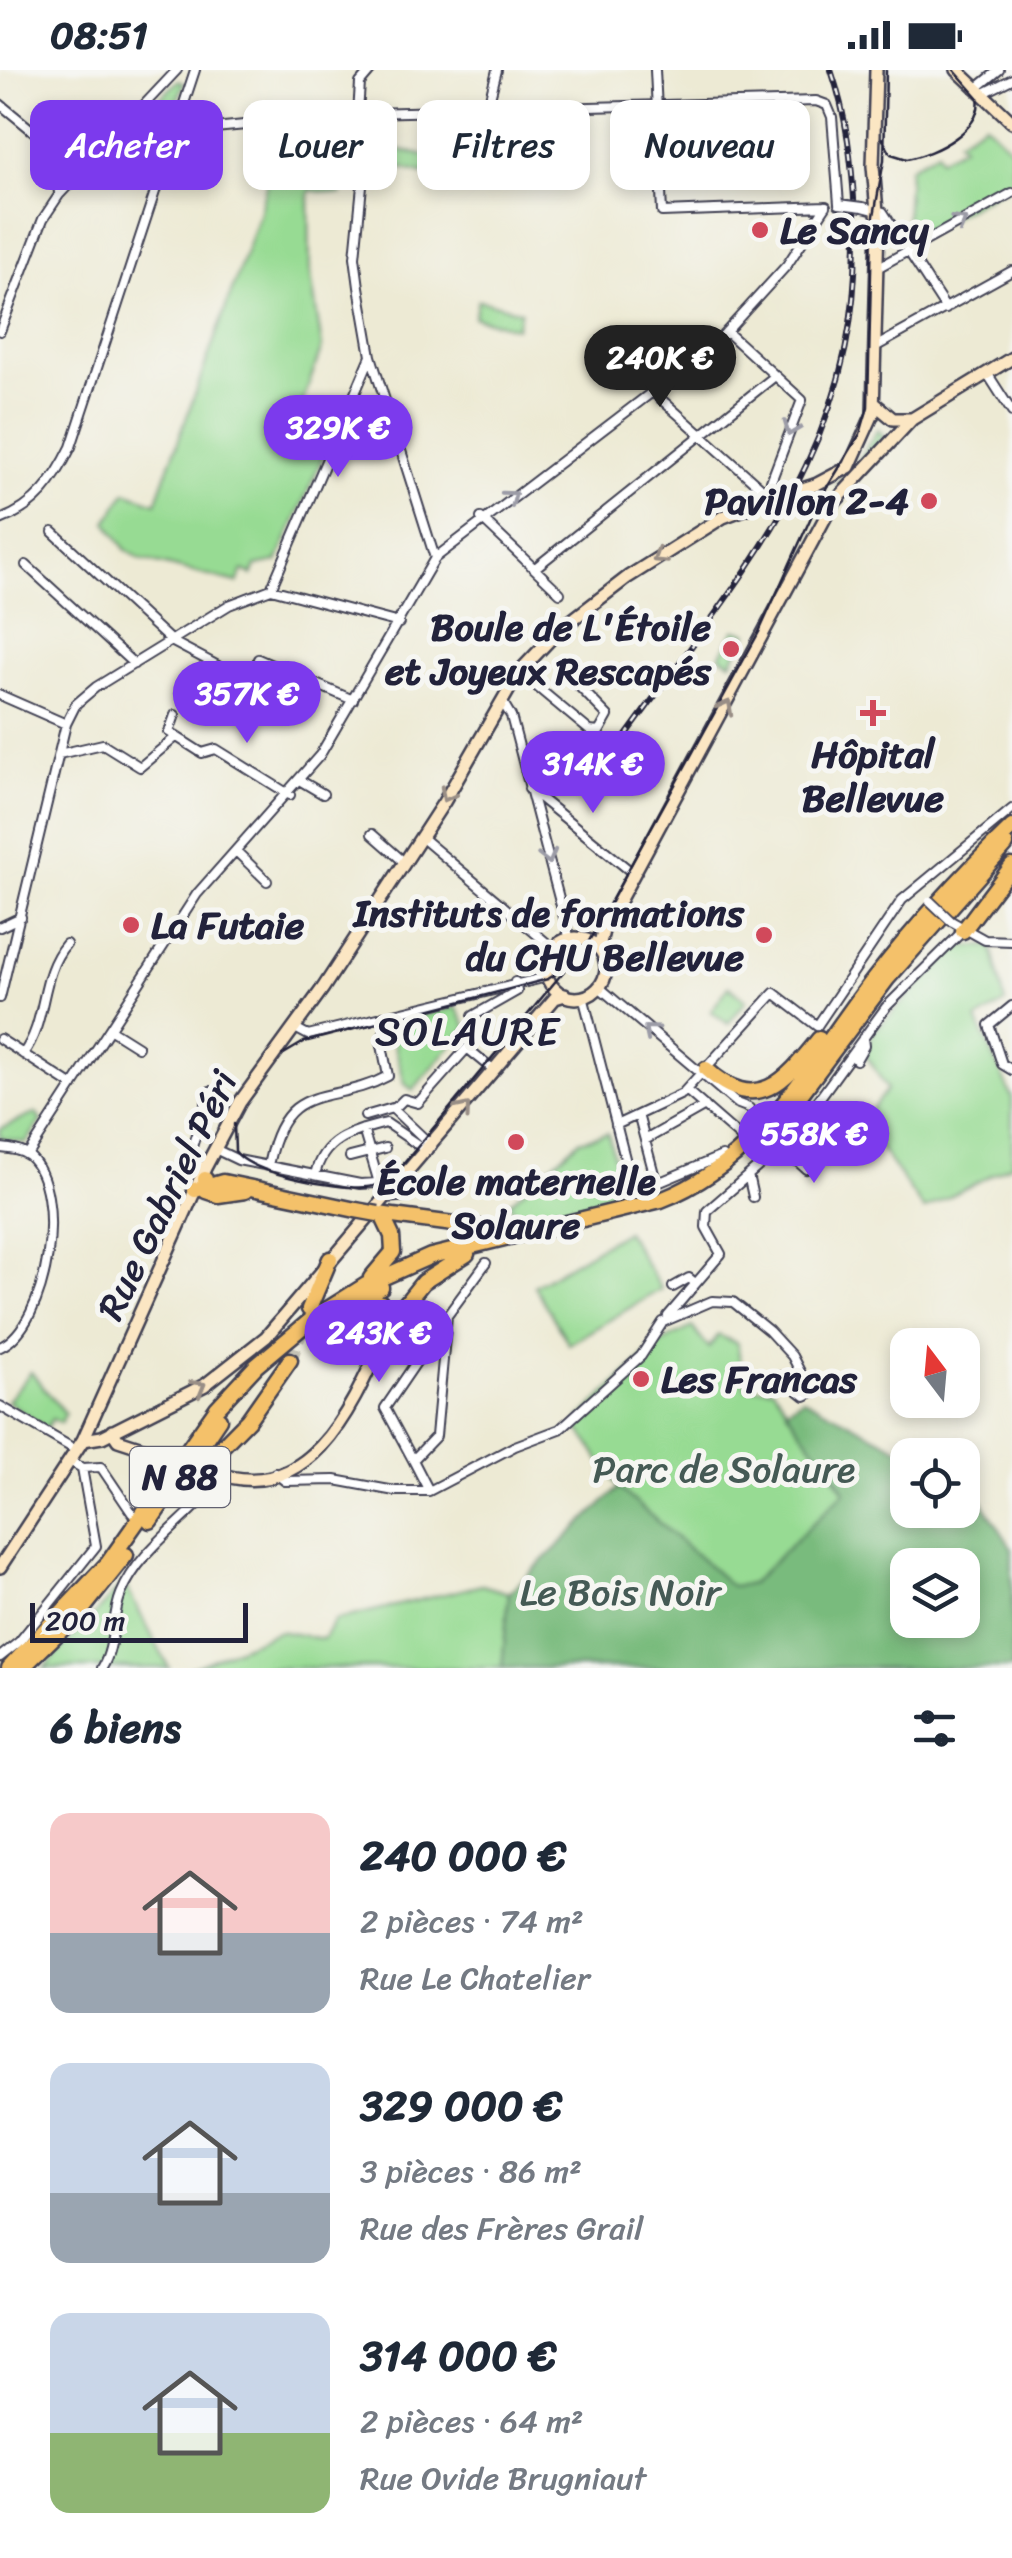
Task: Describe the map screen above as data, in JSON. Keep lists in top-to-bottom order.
{
  "streets": {
    "highway": ["N 88"],
    "main road": ["Rue Gabriel Péri"]
  },
  "districts": ["SOLAURE"],
  "parks": ["Parc de Solaure", "Le Bois Noir"],
  "places": {
    "other": [
      "Le Sancy",
      "Pavillon 2-4",
      "Boule de L'Étoile et Joyeux Rescapés",
      "La Futaie",
      "Instituts de formations du CHU Bellevue",
      "École maternelle Solaure",
      "Les Francas"
    ],
    "health": ["Hôpital Bellevue"]
  },
  "scale_bar": "200 m",
  "north": "top",
  "page": {
    "status": "08:51",
    "chip": [
      "Acheter",
      "Louer",
      "Filtres",
      "Nouveau"
    ],
    "price": [
      "240K €",
      "329K €",
      "357K €",
      "314K €",
      "558K €",
      "243K €"
    ],
    "scale": "200 m",
    "heading": "6 biens",
    "list": [
      {
        "name": "240 000 €",
        "note": "2 pièces · 74 m² · Rue Le Chatelier"
      },
      {
        "name": "329 000 €",
        "note": "3 pièces · 86 m² · Rue des Frères Grail"
      },
      {
        "name": "314 000 €",
        "note": "2 pièces · 64 m² · Rue Ovide Brugniaut"
      }
    ]
  }
}
